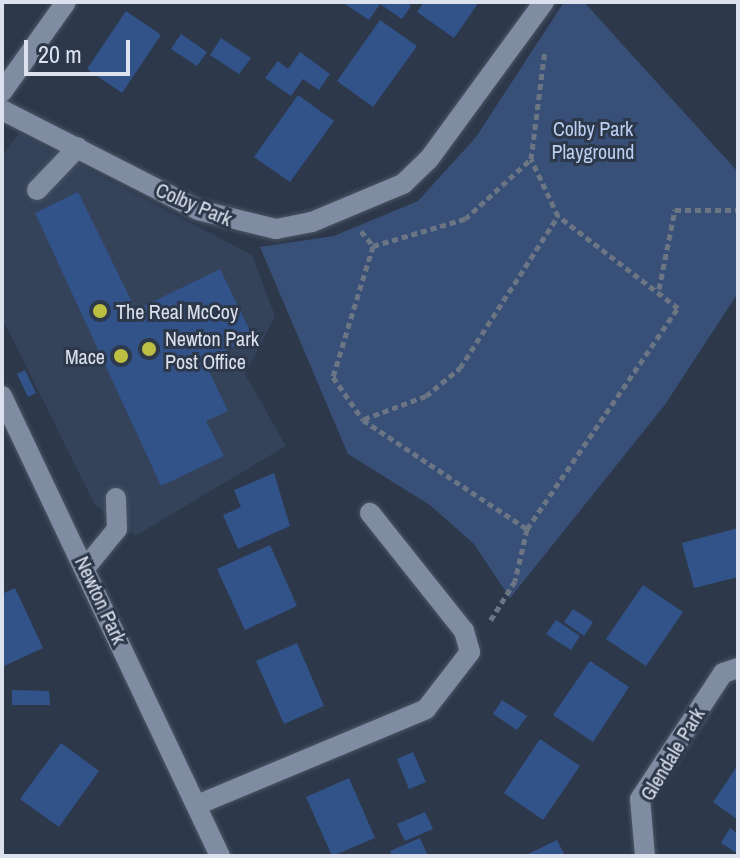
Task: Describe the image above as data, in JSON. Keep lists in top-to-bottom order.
{
  "streets": {
    "street": ["Colby Park", "Newton Park", "Glendale Park"]
  },
  "parks": ["Colby Park Playground"],
  "places": ["The Real McCoy", "Newton Park Post Office", "Mace"],
  "scale_bar": "20 m"
}
